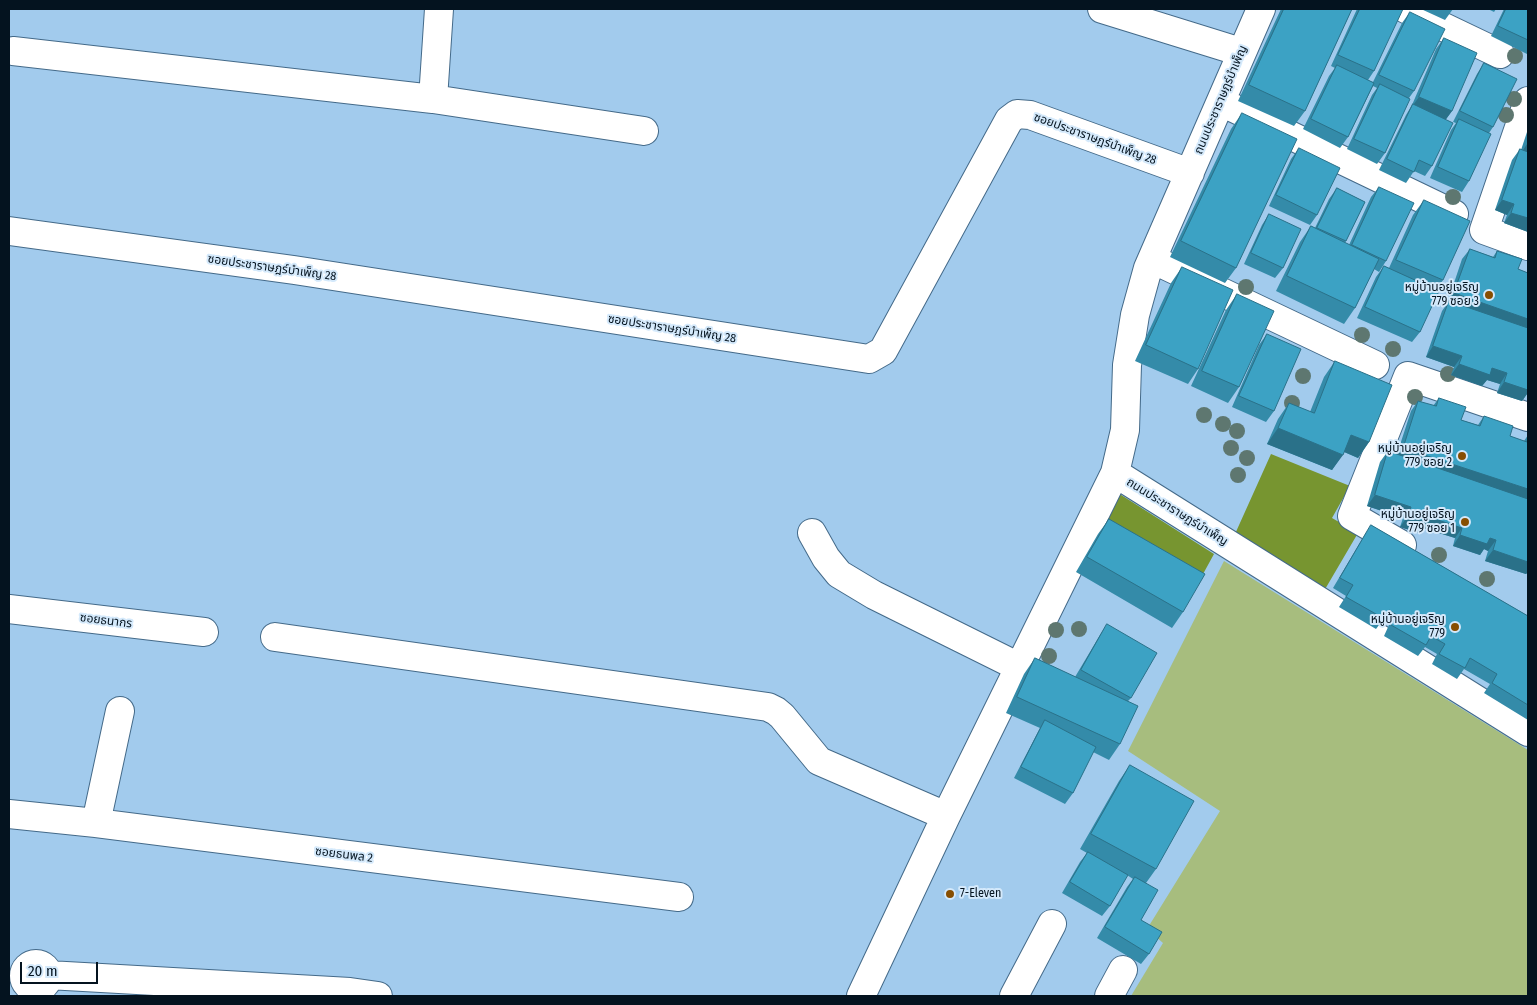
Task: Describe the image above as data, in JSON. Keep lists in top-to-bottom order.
{
  "streets": {
    "street": [
      "ถนนประชาราษฎร์บำเพ็ญ",
      "ซอยประชาราษฎร์บำเพ็ญ 28",
      "ซอยธนากร",
      "ซอยธนพล 2"
    ]
  },
  "crossings": [
    ["ถนนประชาราษฎร์บำเพ็ญ", "ซอยประชาราษฎร์บำเพ็ญ 28"]
  ],
  "places": [
    "หมู่บ้านอยู่เจริญ 779 ซอย 3",
    "หมู่บ้านอยู่เจริญ 779 ซอย 2",
    "หมู่บ้านอยู่เจริญ 779 ซอย 1",
    "หมู่บ้านอยู่เจริญ 779",
    "7-Eleven"
  ],
  "scale_bar": "20 m"
}
